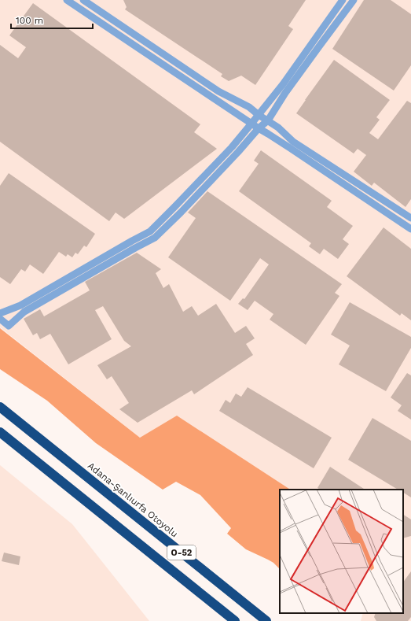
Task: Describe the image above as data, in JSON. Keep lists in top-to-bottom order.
{
  "streets": {
    "highway": ["Adana-Şanlıurfa Otoyolu", "O-52"]
  },
  "scale_bar": "100 m"
}
